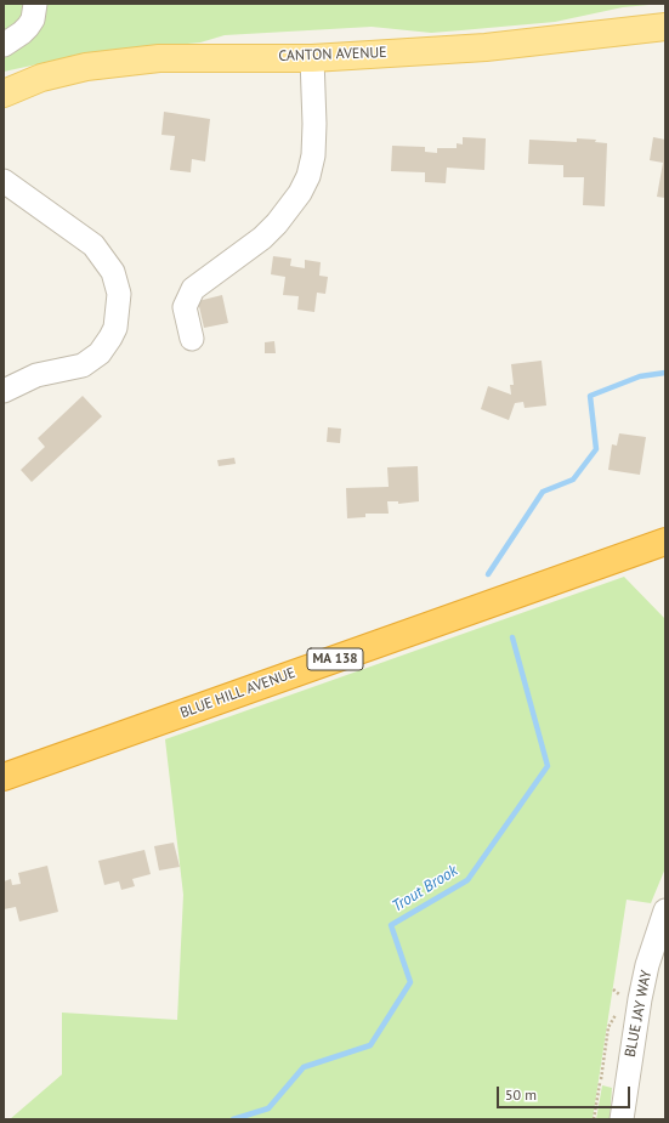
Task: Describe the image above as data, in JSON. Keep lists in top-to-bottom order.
{
  "streets": {
    "highway": ["MA 138", "BLUE HILL AVENUE"],
    "main road": ["CANTON AVENUE"],
    "lane": ["BLUE JAY WAY"]
  },
  "water": ["Trout Brook"],
  "scale_bar": "50 m"
}
